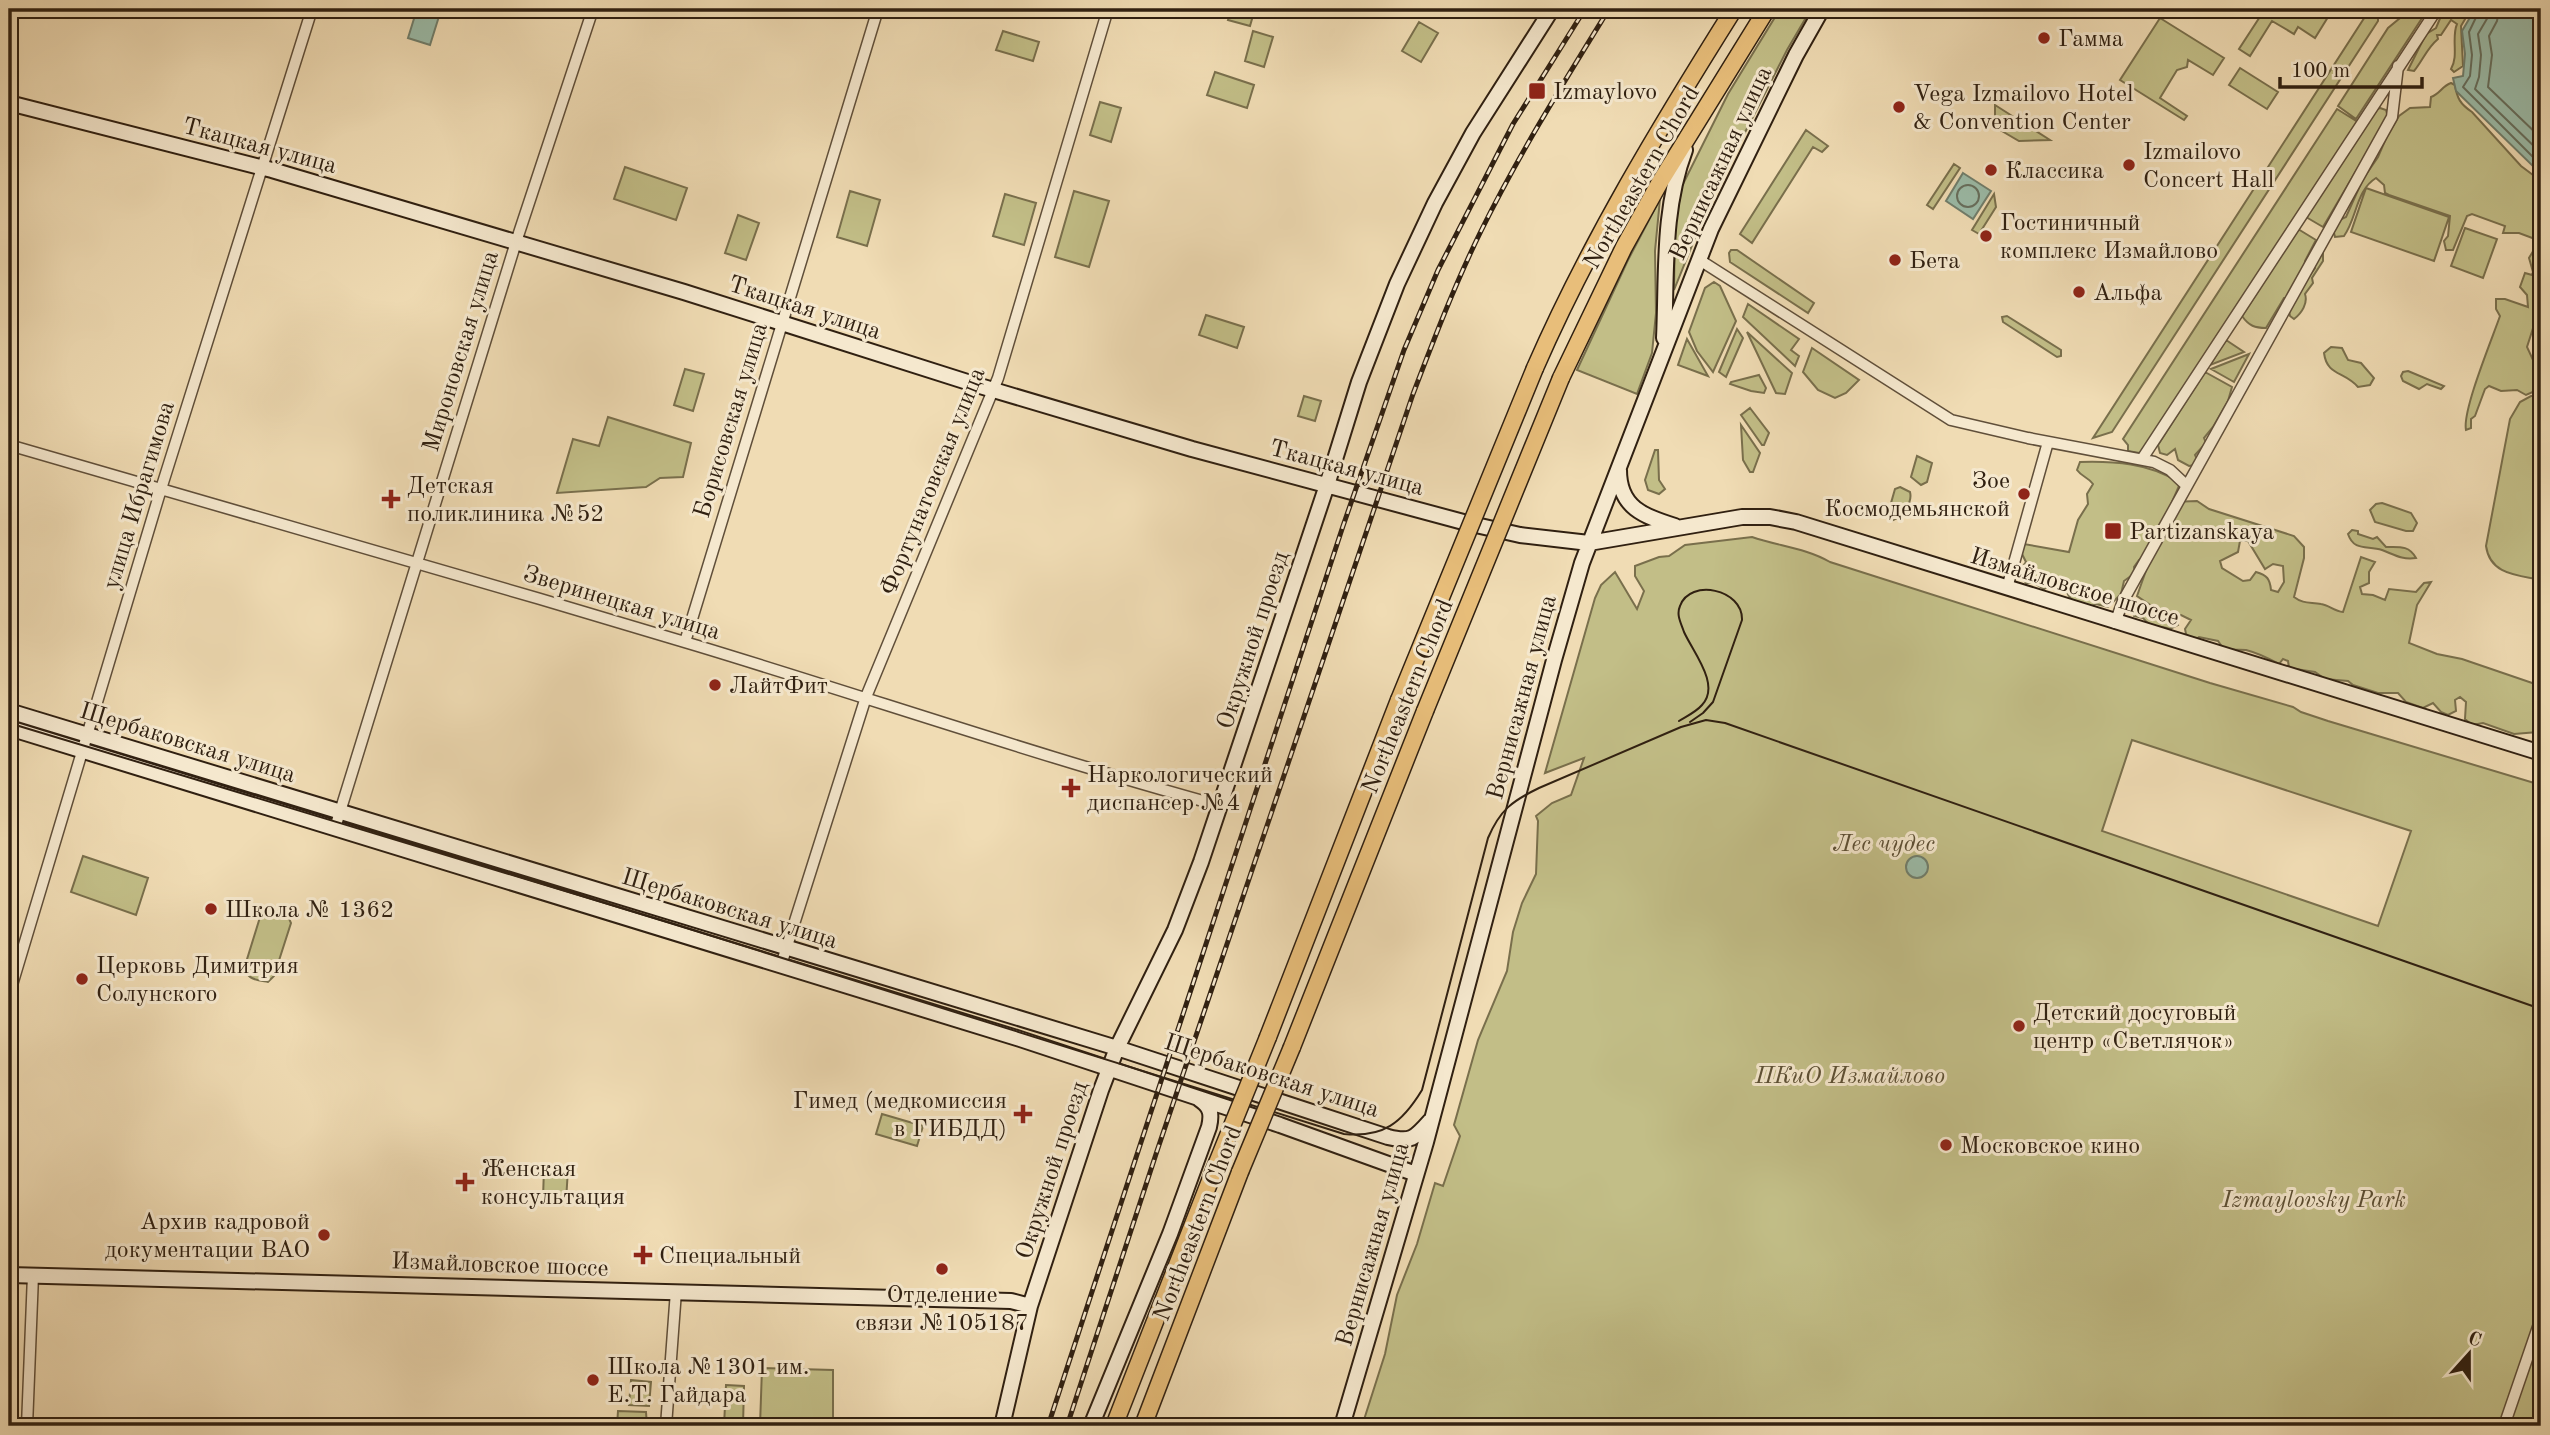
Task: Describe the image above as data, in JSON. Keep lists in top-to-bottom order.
{
  "streets": {
    "main road": [
      "Ткацкая улица",
      "Вернисажная улица",
      "Northeastern Chord",
      "Измайловское шоссе",
      "Окружной проезд",
      "Щербаковская улица"
    ],
    "street": [
      "Мироновская улица",
      "Борисовская улица",
      "Фортунатовская улица",
      "улица Ибрагимова",
      "Зверинецкая улица"
    ]
  },
  "crossings": [
    ["Ткацкая улица", "Вернисажная улица"],
    ["Ткацкая улица", "Мироновская улица"],
    ["Ткацкая улица", "Борисовская улица"],
    ["Ткацкая улица", "Фортунатовская улица"],
    ["Ткацкая улица", "улица Ибрагимова"],
    ["Ткацкая улица", "Измайловское шоссе"],
    ["Ткацкая улица", "Окружной проезд"],
    ["Вернисажная улица", "Измайловское шоссе"],
    ["Вернисажная улица", "Щербаковская улица"],
    ["Мироновская улица", "Зверинецкая улица"],
    ["Мироновская улица", "Щербаковская улица"],
    ["Борисовская улица", "Зверинецкая улица"],
    ["Фортунатовская улица", "Зверинецкая улица"],
    ["Фортунатовская улица", "Щербаковская улица"],
    ["улица Ибрагимова", "Зверинецкая улица"],
    ["улица Ибрагимова", "Щербаковская улица"],
    ["Измайловское шоссе", "Окружной проезд"],
    ["Зверинецкая улица", "Окружной проезд"],
    ["Окружной проезд", "Щербаковская улица"]
  ],
  "parks": ["Лес чудес", "ПКиО Измайлово", "Izmaylovsky Park"],
  "places": {
    "other": [
      "Гамма",
      "Vega Izmailovo Hotel & Convention Center",
      "Izmailovo Concert Hall",
      "Классика",
      "Гостиничный комплекс Измайлово",
      "Бета",
      "Альфа",
      "Зое Космодемьянской",
      "ЛайтФит",
      "Школа № 1362",
      "Церковь Димитрия Солунского",
      "Детский досуговый центр «Светлячок»",
      "Московское кино",
      "Архив кадровой документации ВАО",
      "Отделение связи №105187",
      "Школа №1301 им. Е.Т. Гайдара"
    ],
    "transit": ["Izmaylovo", "Partizanskaya"],
    "health": [
      "Детская поликлиника №52",
      "Наркологический диспансер №4",
      "Гимед (медкомиссия в ГИБДД)",
      "Женская консультация",
      "Специальный"
    ]
  },
  "scale_bar": "100 m",
  "north": "top"
}
